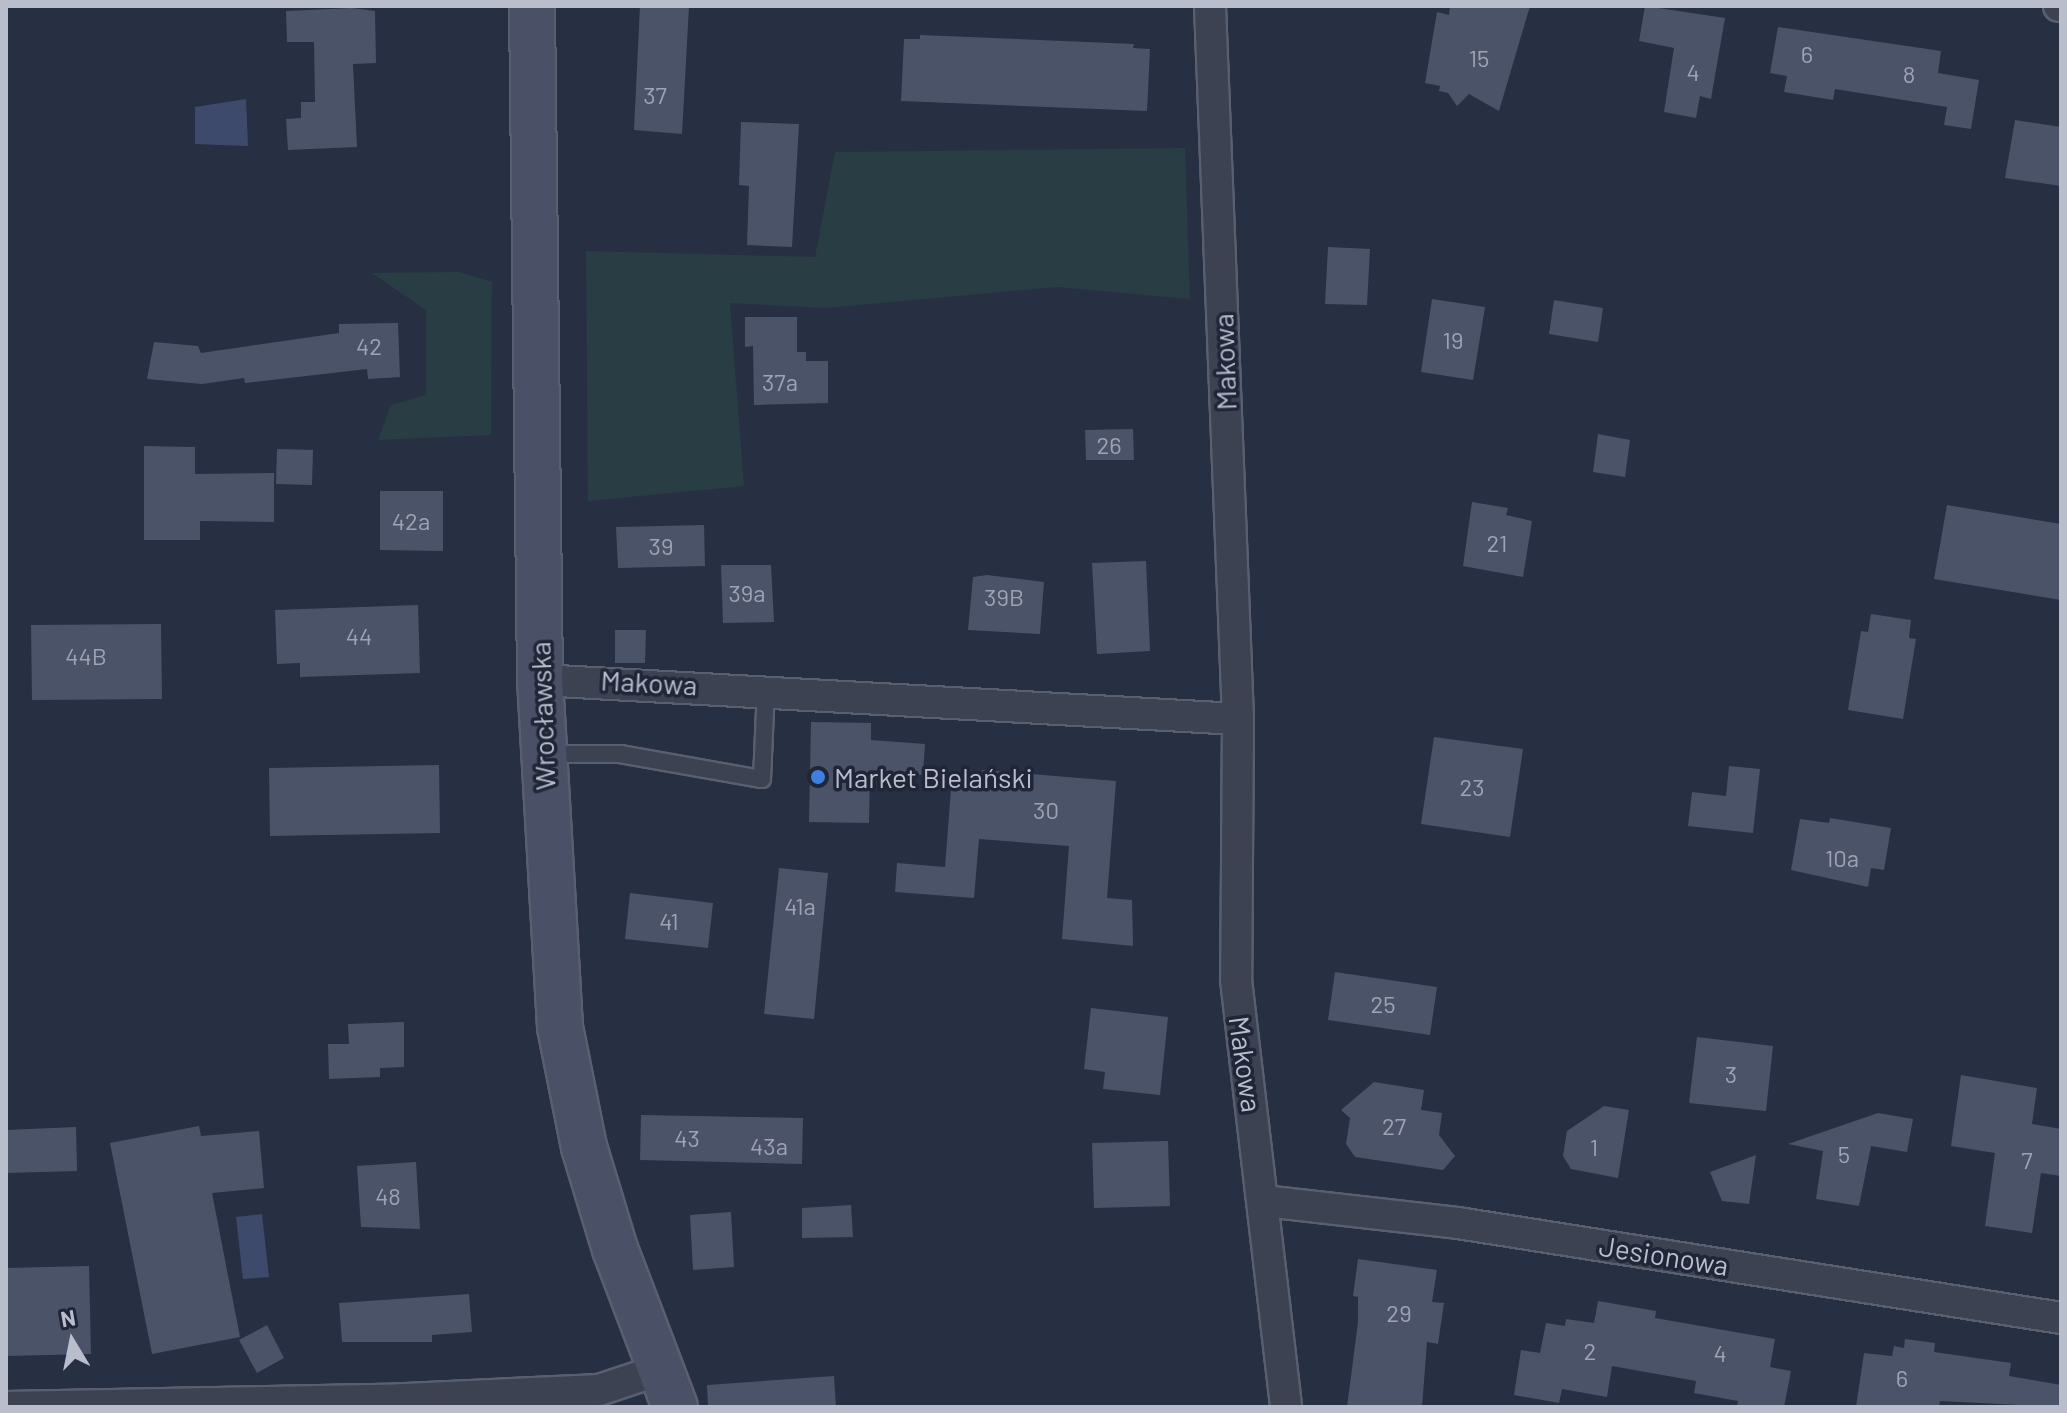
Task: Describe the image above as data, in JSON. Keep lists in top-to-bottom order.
{
  "streets": {
    "main road": ["Wrocławska"],
    "street": ["Makowa", "Jesionowa"]
  },
  "crossings": [
    ["Makowa", "Wrocławska"],
    ["Makowa", "Jesionowa"]
  ],
  "places": ["Market Bielański"],
  "house_numbers": [
    "6",
    "15",
    "4",
    "8",
    "37",
    "19",
    "42",
    "37a",
    "26",
    "42a",
    "21",
    "39",
    "39a",
    "39B",
    "44",
    "44B",
    "23",
    "30",
    "10a",
    "41a",
    "41",
    "25",
    "3",
    "27",
    "43",
    "43a",
    "1",
    "5",
    "7",
    "48",
    "29",
    "2",
    "4",
    "6"
  ],
  "north": "top"
}
